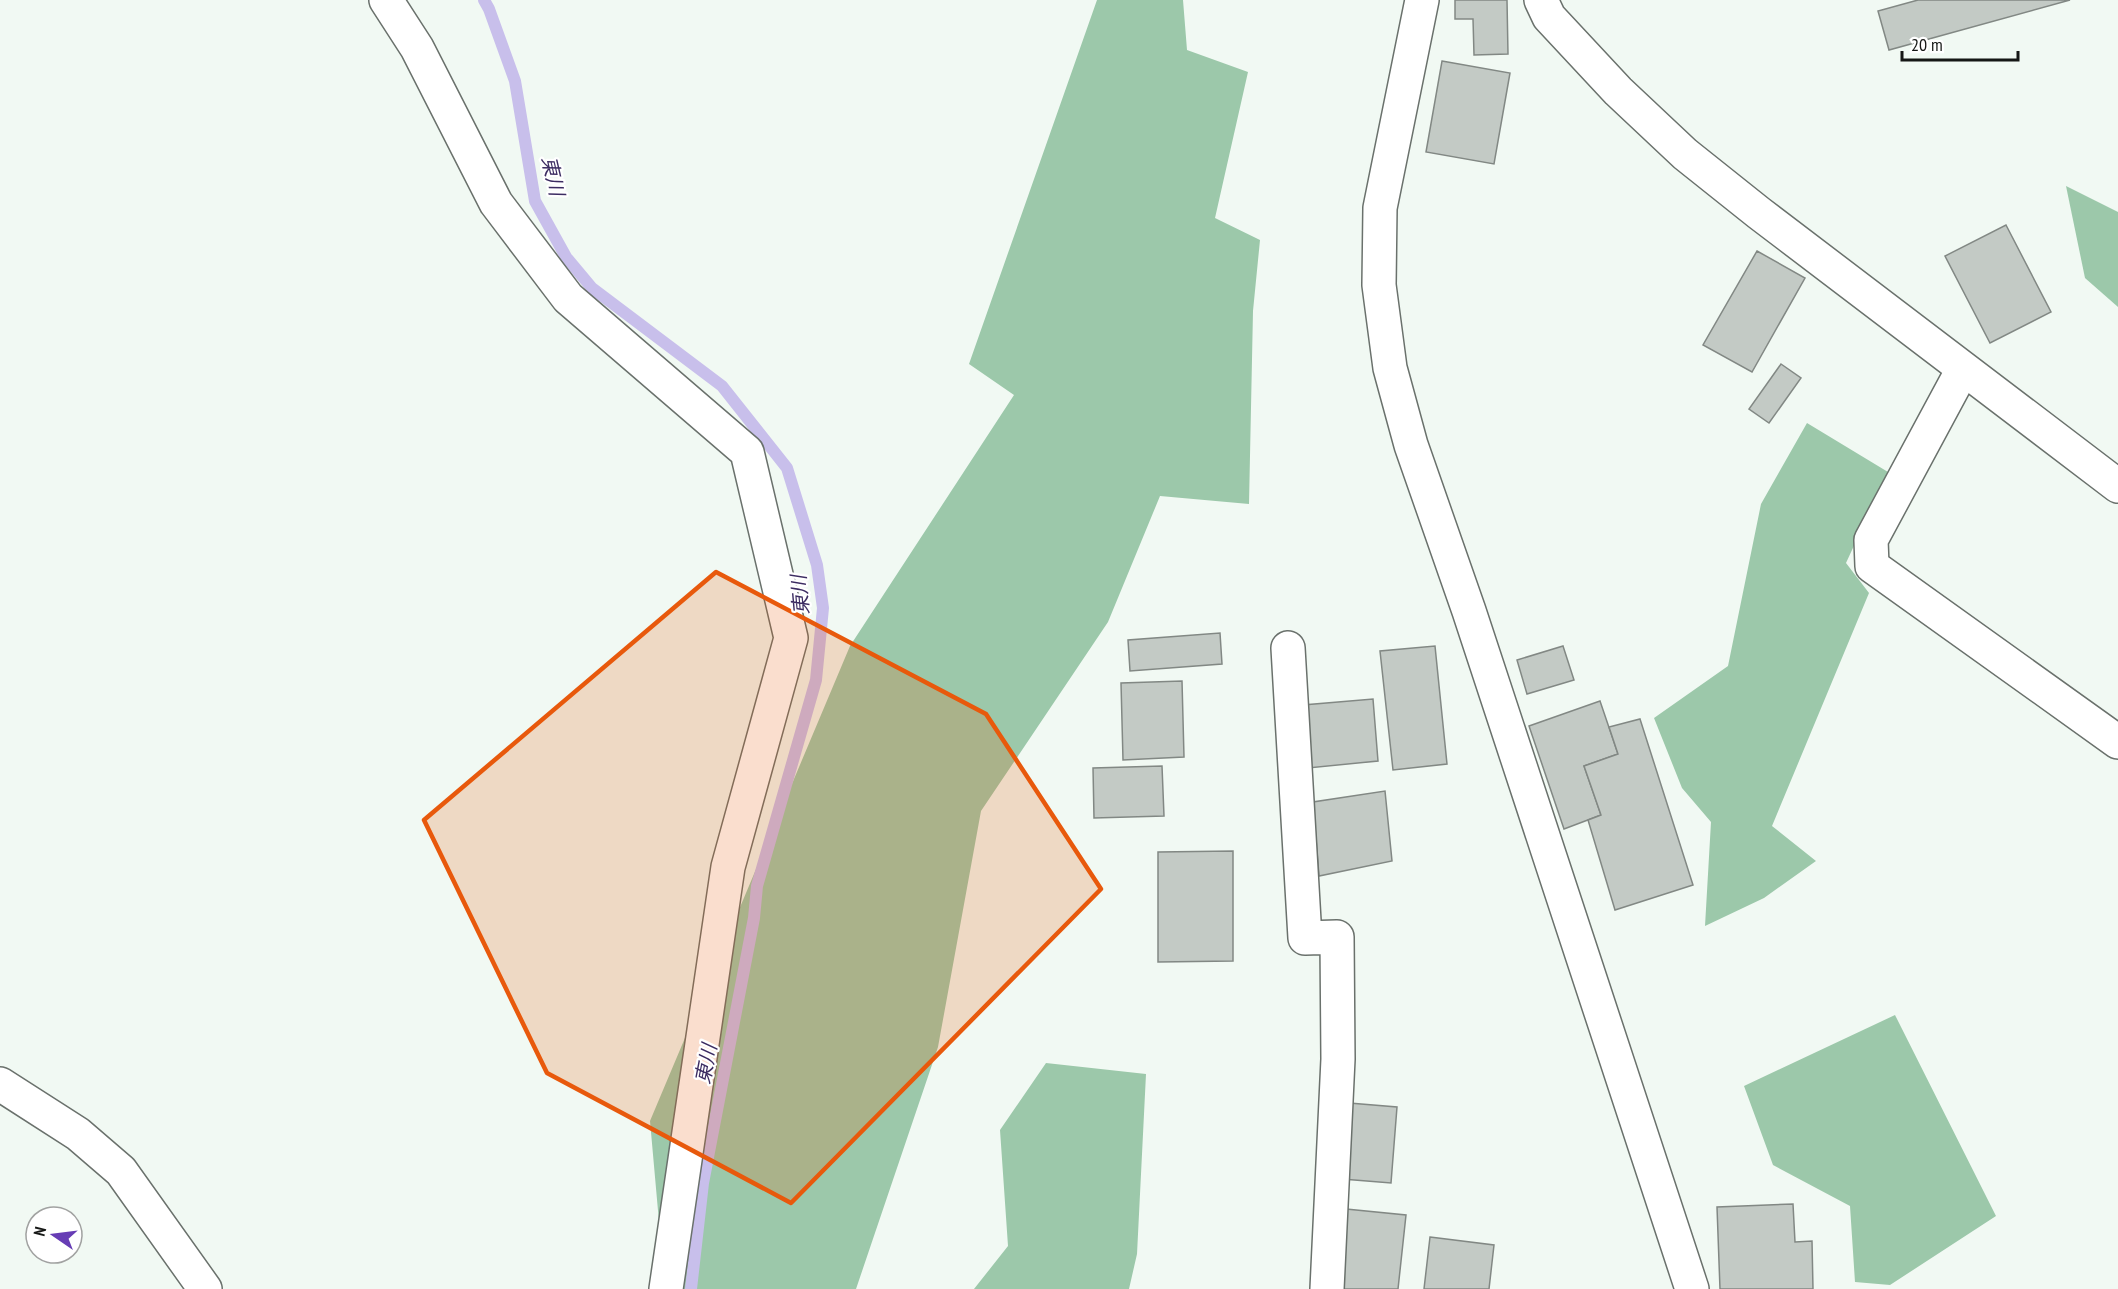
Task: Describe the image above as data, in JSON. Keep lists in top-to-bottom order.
{
  "water": ["東川"],
  "scale_bar": "20 m",
  "north": "left"
}
